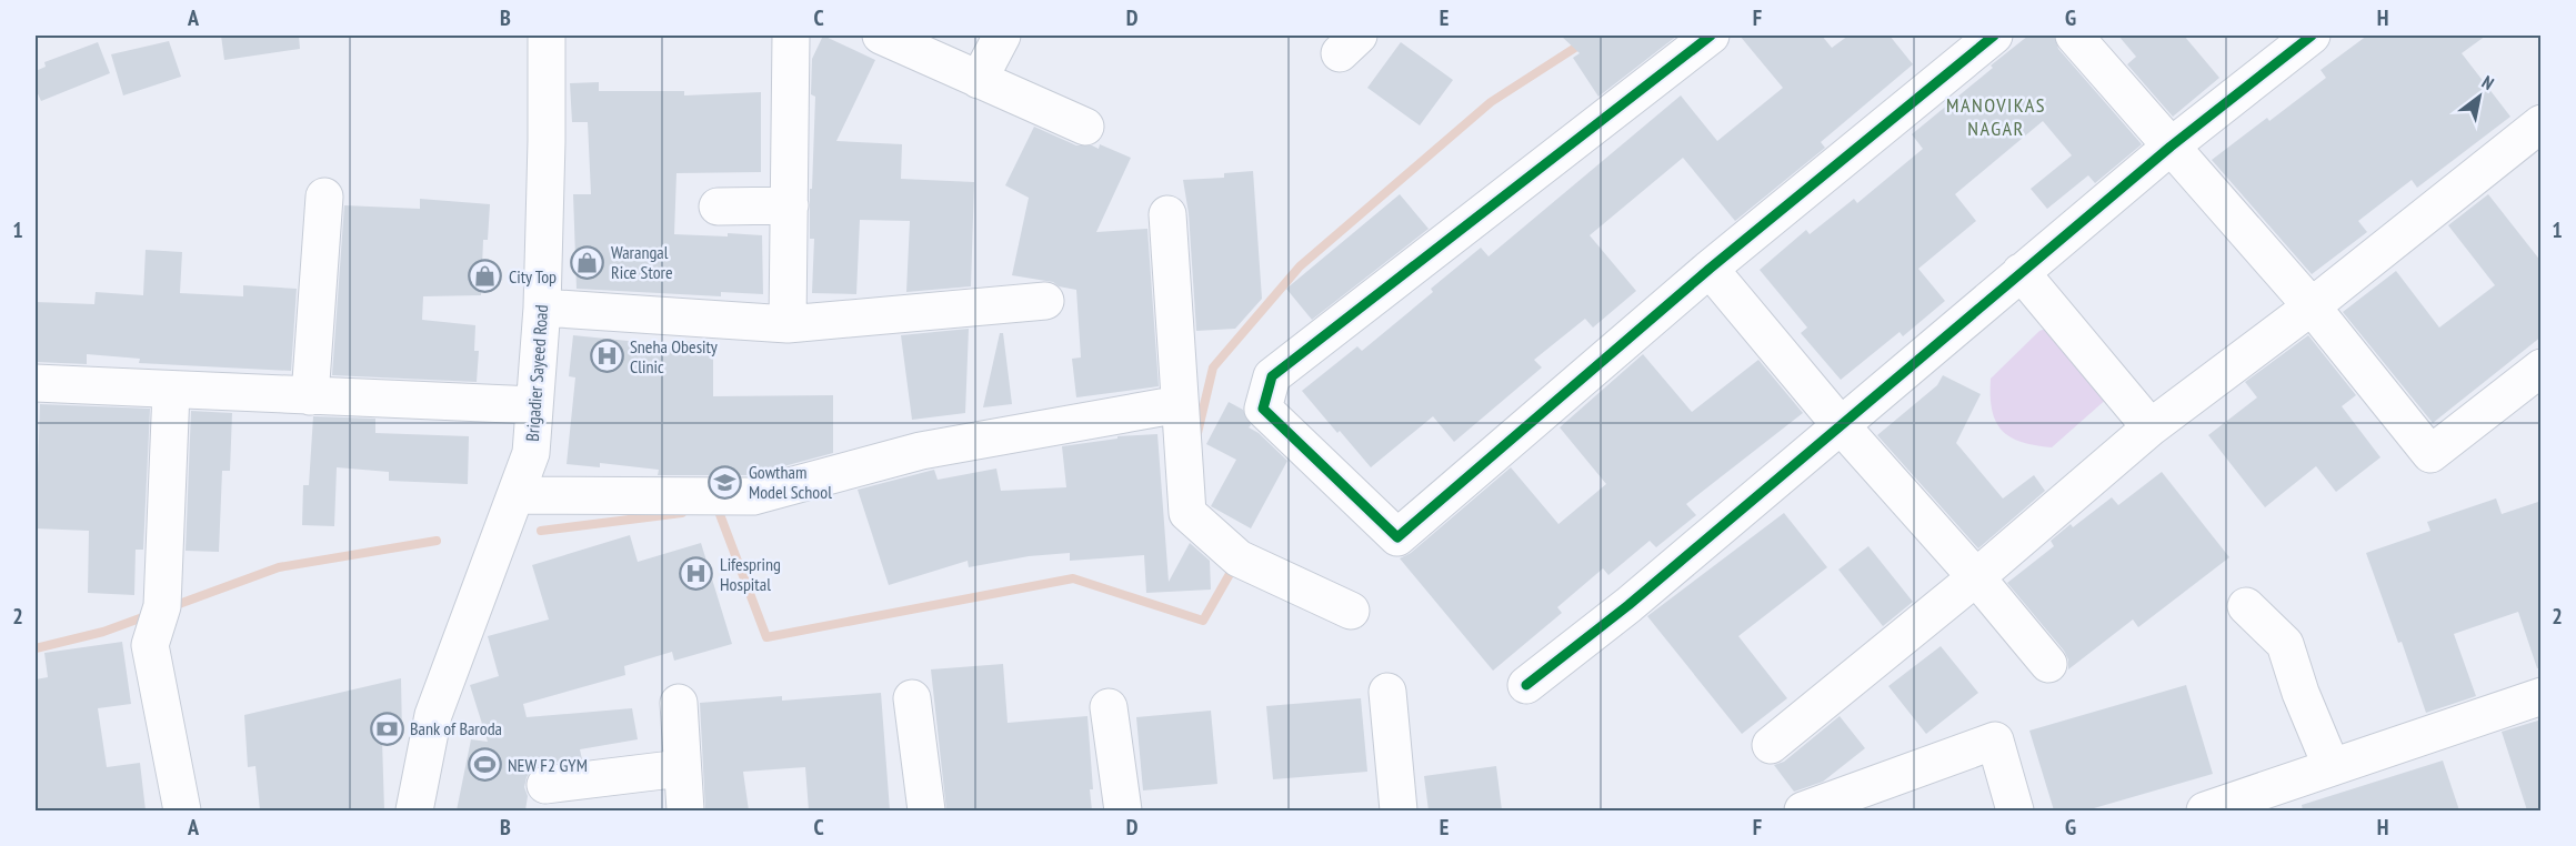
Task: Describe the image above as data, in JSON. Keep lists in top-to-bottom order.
{
  "streets": {
    "street": ["Brigadier Sayeed Road"]
  },
  "districts": ["MANOVIKAS NAGAR"],
  "places": {
    "shop": ["Warangal Rice Store", "City Top"],
    "hospital": ["Sneha Obesity Clinic", "Lifespring Hospital"],
    "school or university": ["Gowtham Model School"],
    "bank": ["Bank of Baroda"],
    "sports": ["NEW F2 GYM"]
  },
  "north": "top right",
  "grid": {
    "columns": [
      "A",
      "B",
      "C",
      "D",
      "E",
      "F",
      "G",
      "H"
    ],
    "rows": ["1", "2"]
  }
}
